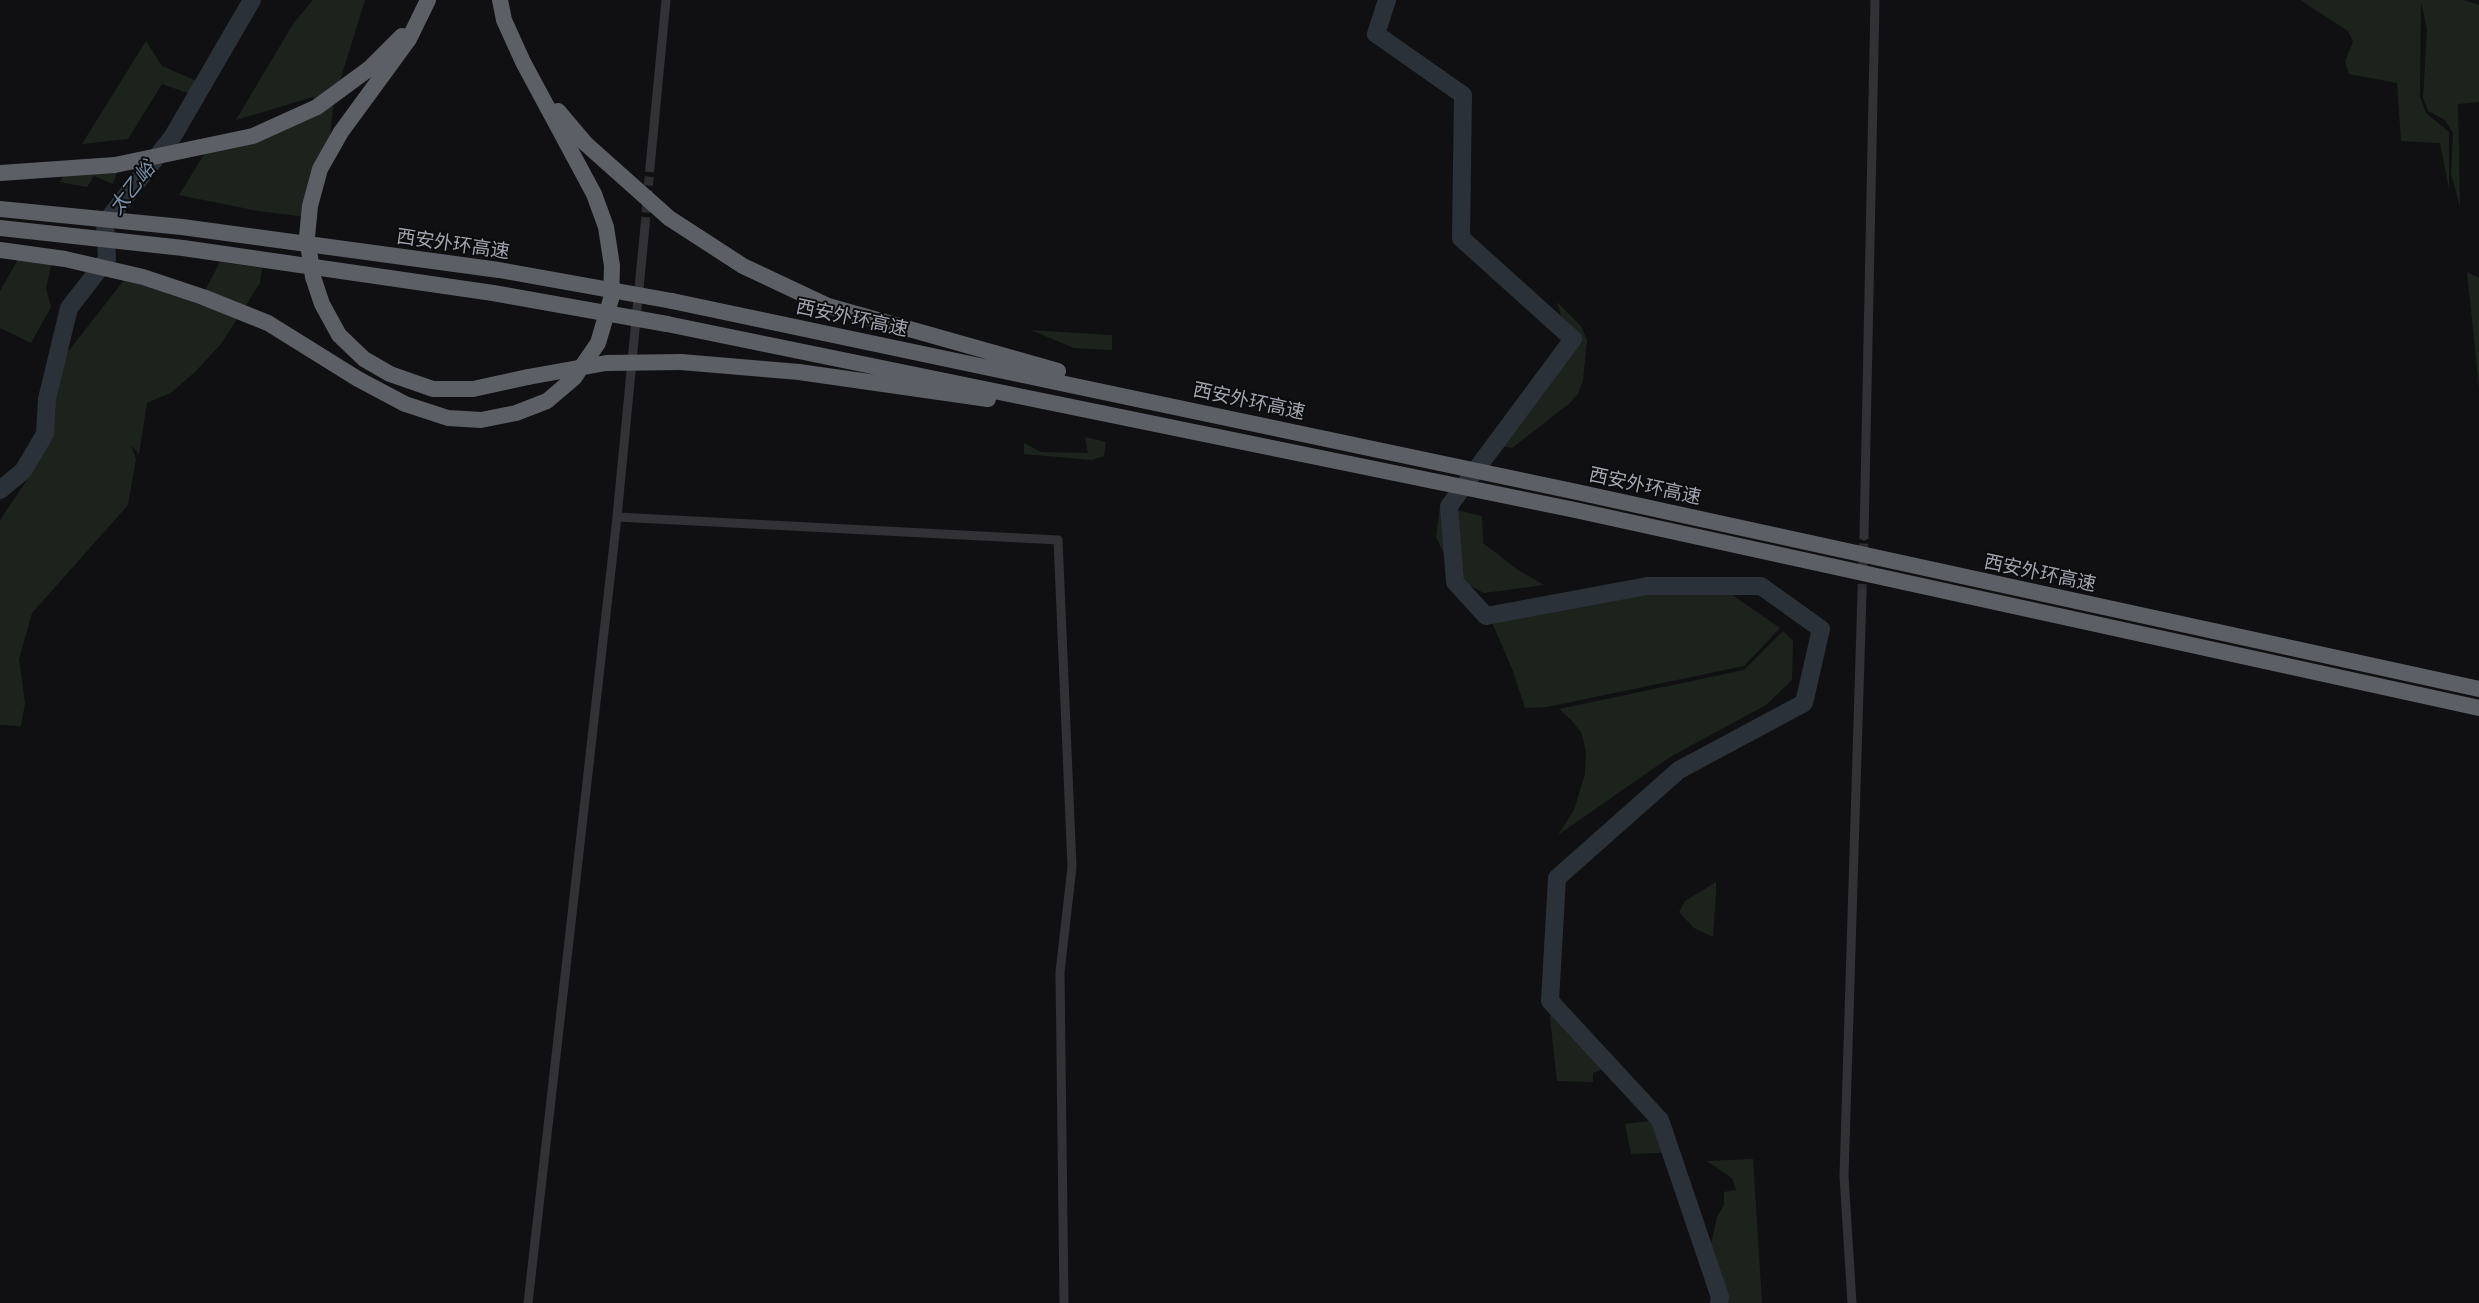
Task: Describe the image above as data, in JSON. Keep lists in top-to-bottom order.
{
  "streets": {
    "highway": ["西安外环高速"]
  },
  "water": ["太乙峪"]
}
